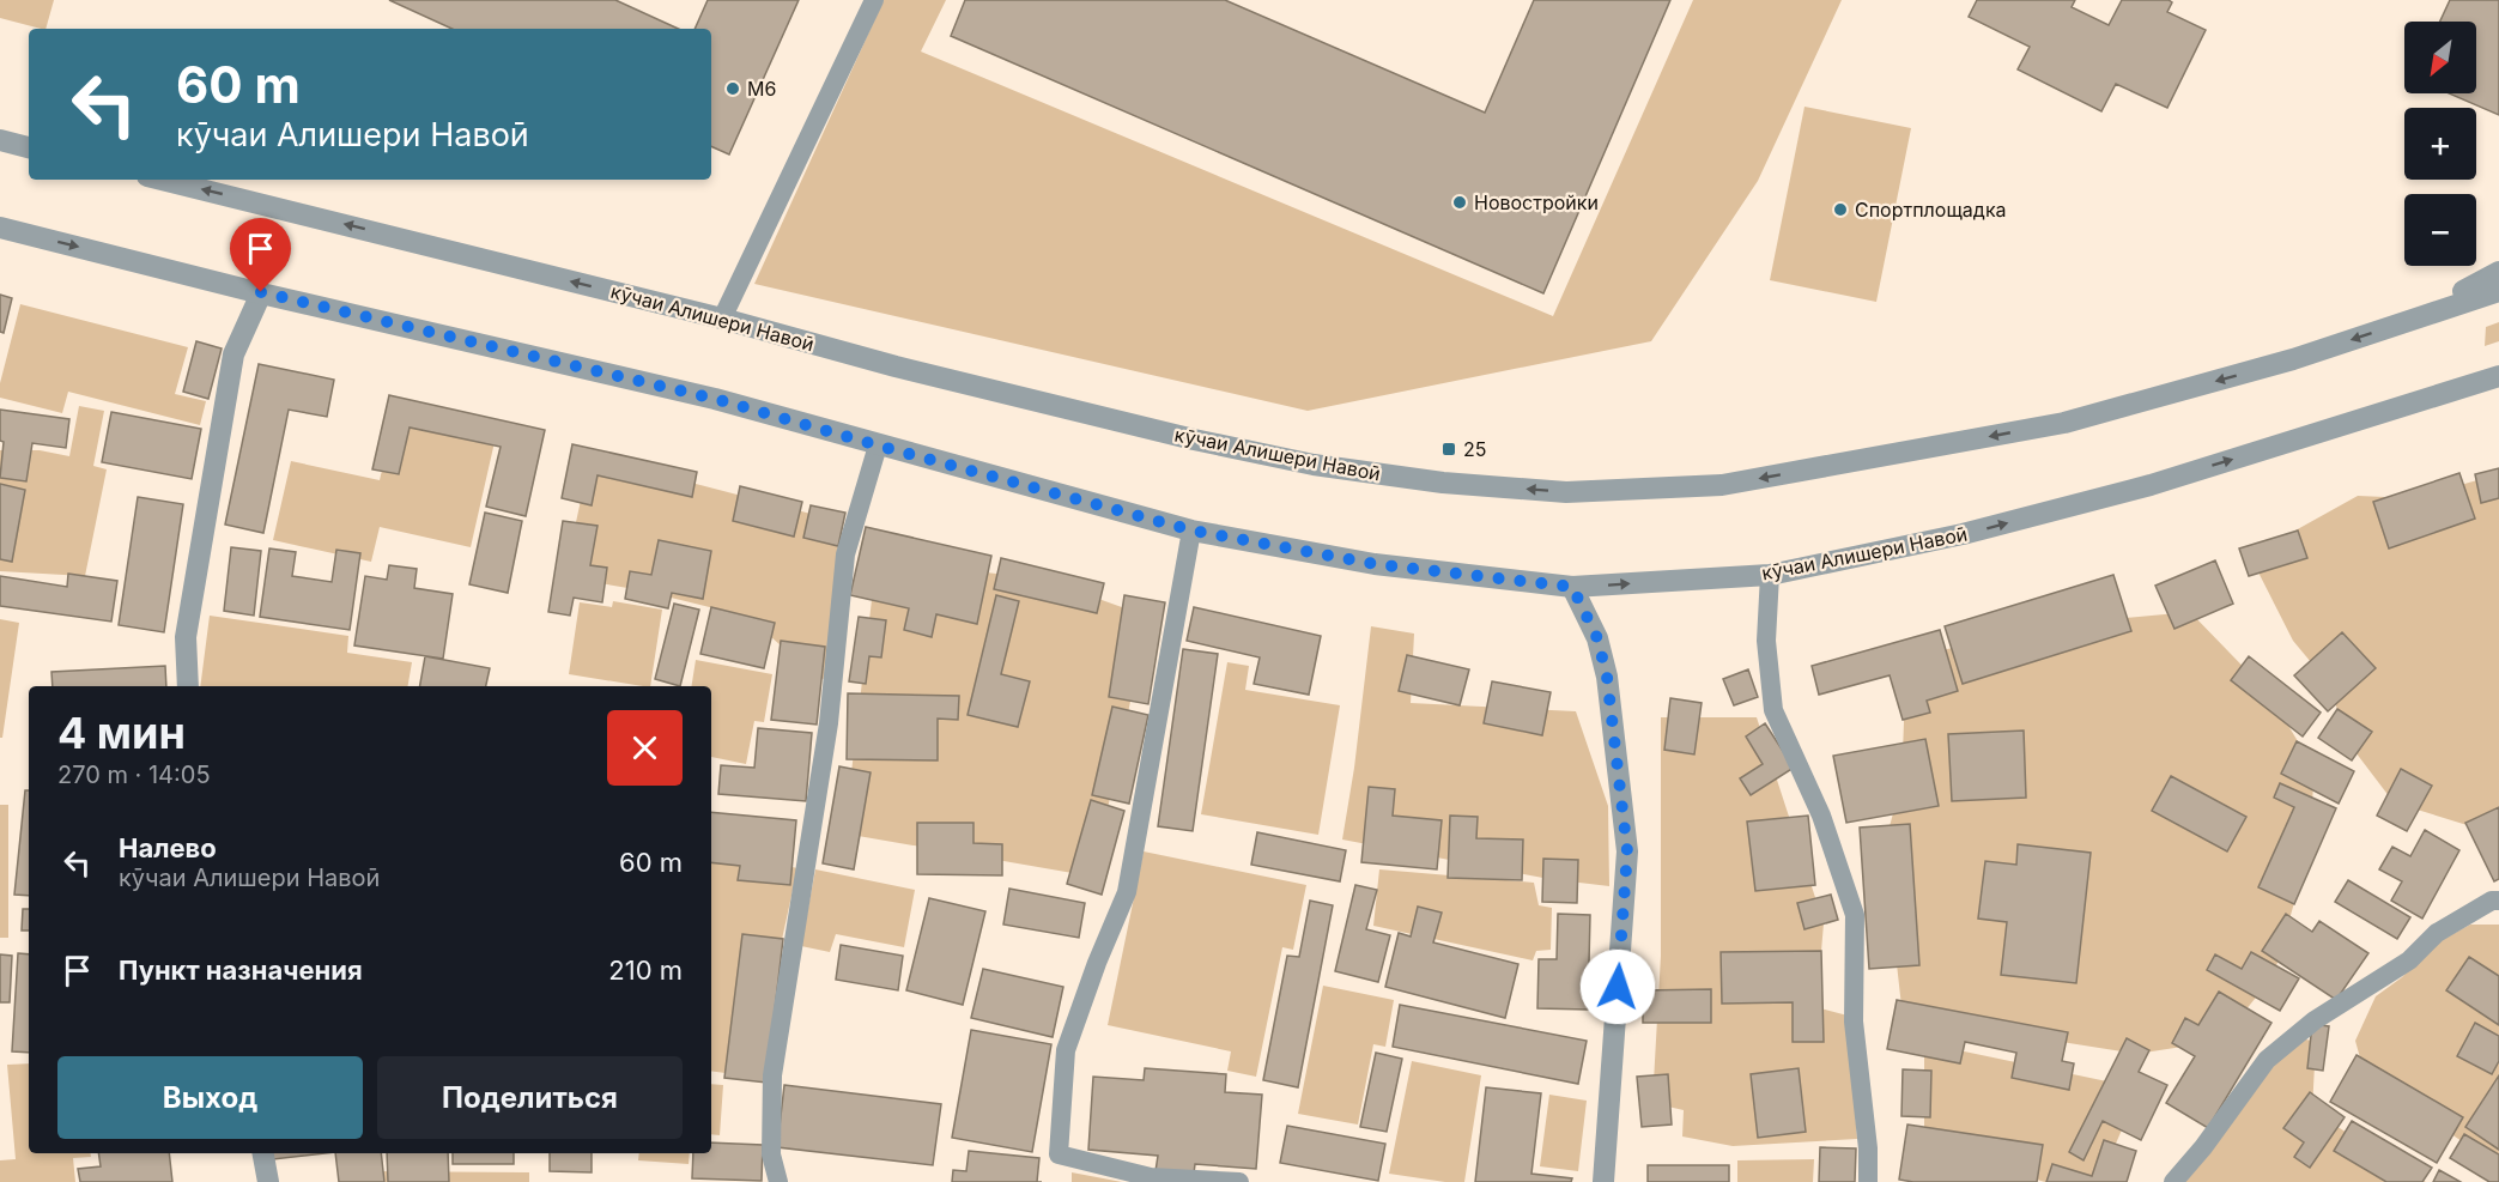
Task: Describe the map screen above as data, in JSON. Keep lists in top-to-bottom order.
{
  "streets": {
    "street": ["кӯчаи Алишери Навоӣ"]
  },
  "places": {
    "other": ["М6", "Новостройки", "Спортплощадка"],
    "transit": ["25"]
  },
  "north": "bottom left",
  "page": {
    "map_buttons": ["+", "−"],
    "turn": ["60 m", "кӯчаи Алишери Навоӣ"],
    "heading": ["4 мин", "270 m · 14:05"],
    "list": [
      {
        "name": "Налево",
        "note": "кӯчаи Алишери Навоӣ",
        "value": "60 m"
      },
      {
        "name": "Пункт назначения",
        "value": "210 m"
      }
    ],
    "buttons": ["Выход", "Поделиться"]
  }
}
